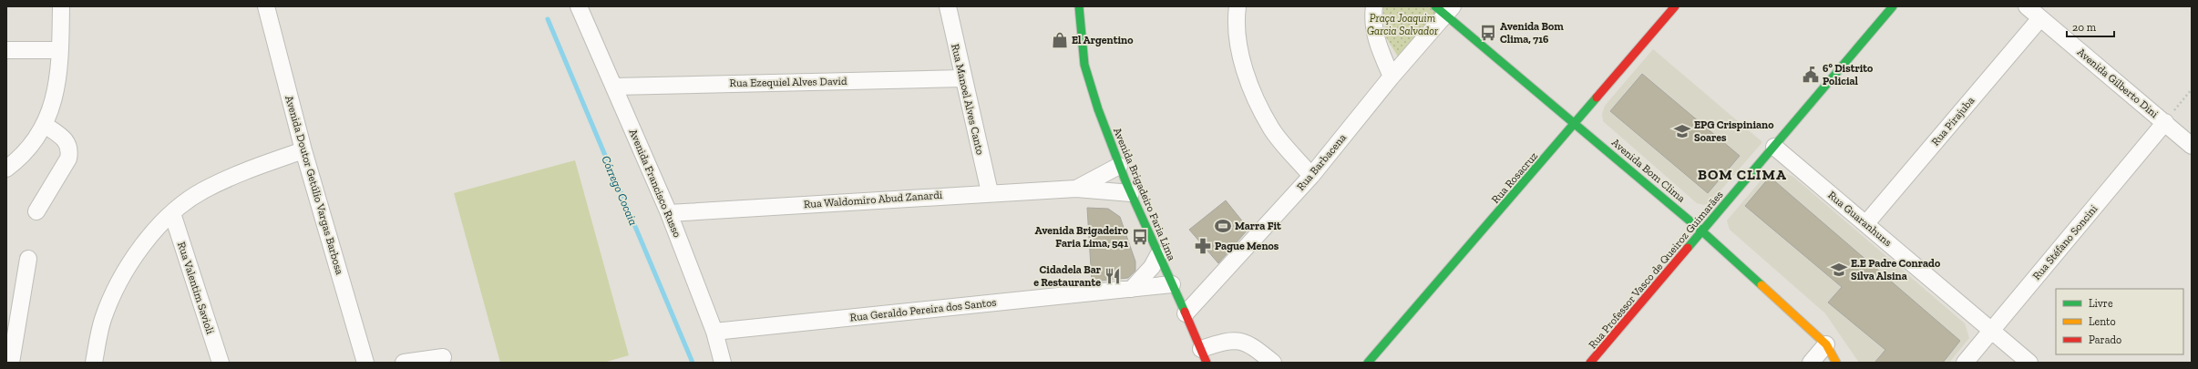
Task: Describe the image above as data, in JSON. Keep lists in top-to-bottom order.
{
  "streets": {
    "street": [
      "Rua Ezequiel Alves David",
      "Avenida Gilberto Dini",
      "Rua Manoel Alves Canto",
      "Rua Pirajuba",
      "Rua Barbacena",
      "Avenida Bom Clima",
      "Rua Rosacruz",
      "Avenida Francisco Russo",
      "Avenida Doutor Getúlio Vargas Barbosa",
      "Avenida Brigadeiro Faria Lima",
      "Rua Waldomiro Abud Zanardi",
      "Rua Guaranhuns",
      "Rua Stéfano Soncini",
      "Rua Professor Vasco de Queiroz Guimarães",
      "Rua Valentim Savioli",
      "Rua Geraldo Pereira dos Santos"
    ]
  },
  "crossings": [
    ["Rua Ezequiel Alves David", "Rua Manoel Alves Canto"],
    ["Rua Ezequiel Alves David", "Avenida Francisco Russo"],
    ["Avenida Gilberto Dini", "Rua Pirajuba"],
    ["Avenida Gilberto Dini", "Rua Stéfano Soncini"],
    ["Rua Manoel Alves Canto", "Rua Waldomiro Abud Zanardi"],
    ["Rua Pirajuba", "Rua Guaranhuns"],
    ["Rua Barbacena", "Avenida Bom Clima"],
    ["Rua Barbacena", "Avenida Brigadeiro Faria Lima"],
    ["Avenida Bom Clima", "Rua Rosacruz"],
    ["Avenida Bom Clima", "Rua Professor Vasco de Queiroz Guimarães"],
    ["Avenida Francisco Russo", "Rua Waldomiro Abud Zanardi"],
    ["Avenida Francisco Russo", "Rua Geraldo Pereira dos Santos"],
    ["Avenida Brigadeiro Faria Lima", "Rua Waldomiro Abud Zanardi"],
    ["Avenida Brigadeiro Faria Lima", "Rua Geraldo Pereira dos Santos"],
    ["Rua Guaranhuns", "Rua Stéfano Soncini"],
    ["Rua Guaranhuns", "Rua Professor Vasco de Queiroz Guimarães"]
  ],
  "districts": ["BOM CLIMA"],
  "water": ["Córrego Cocaia"],
  "parks": ["Praça Joaquim Garcia Salvador"],
  "places": {
    "bus stop": ["Avenida Bom Clima, 716", "Avenida Brigadeiro Faria Lima, 541"],
    "shop": ["El Argentino"],
    "public building": ["6º Distrito Policial"],
    "school or university": ["EPG Crispiniano Soares", "E.E Padre Conrado Silva Alsina"],
    "sports": ["Marra Fit"],
    "pharmacy": ["Pague Menos"],
    "restaurant": ["Cidadela Bar e Restaurante"]
  },
  "legend": ["Livre", "Lento", "Parado"],
  "scale_bar": "20 m"
}
